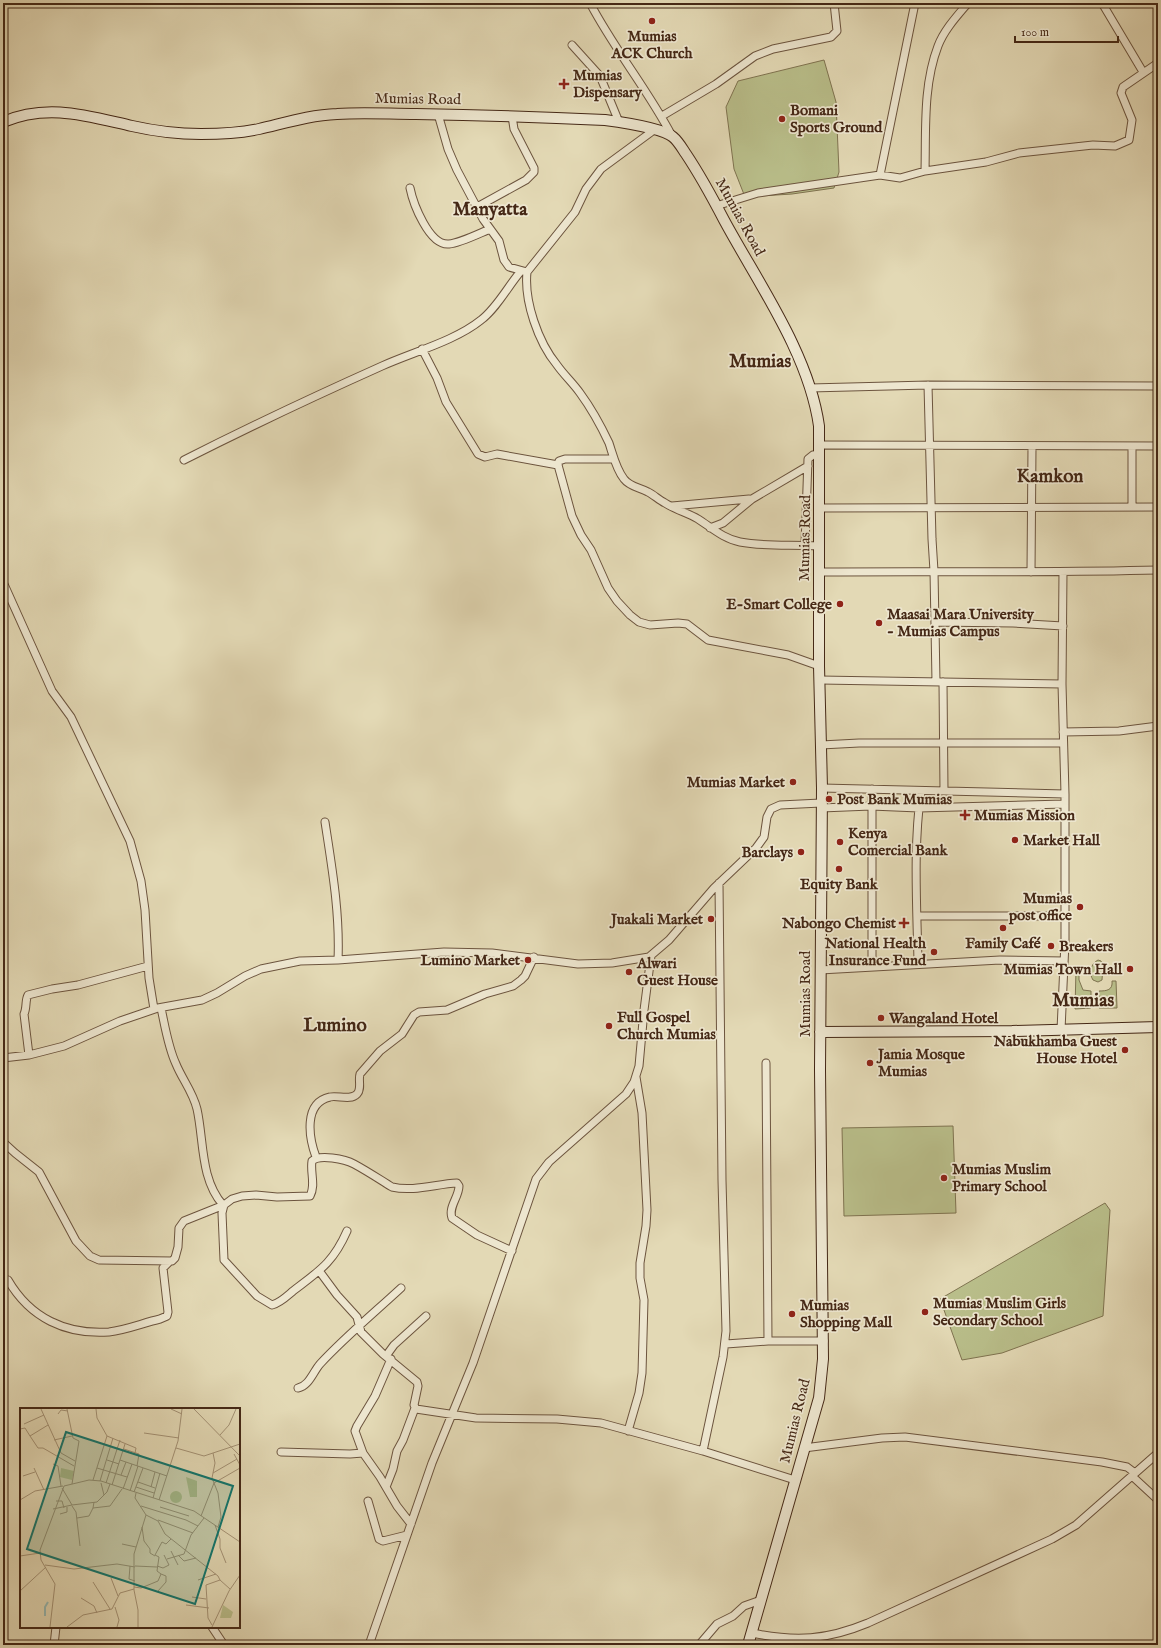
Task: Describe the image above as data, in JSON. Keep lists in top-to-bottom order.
{
  "streets": {
    "street": ["Mumias Road"]
  },
  "districts": [
    "Manyatta",
    "Mumias",
    "Kamkon",
    "Mumias",
    "Lumino"
  ],
  "places": {
    "other": [
      "Mumias ACK Church",
      "Bomani Sports Ground",
      "E-Smart College",
      "Maasai Mara University - Mumias Campus",
      "Mumias Market",
      "Post Bank Mumias",
      "Market Hall",
      "Kenya Comercial Bank",
      "Barclays",
      "Equity Bank",
      "Mumias post office",
      "Juakali Market",
      "Family Café",
      "Breakers",
      "National Health Insurance Fund",
      "Lumino Market",
      "Mumias Town Hall",
      "Alwari Guest House",
      "Wangaland Hotel",
      "Full Gospel Church Mumias",
      "Nabukhamba Guest House Hotel",
      "Jamia Mosque Mumias",
      "Mumias Muslim Primary School",
      "Mumias Muslim Girls Secondary School",
      "Mumias Shopping Mall"
    ],
    "health": ["Mumias Dispensary", "Mumias Mission", "Nabongo Chemist"]
  },
  "scale_bar": "100 m"
}
